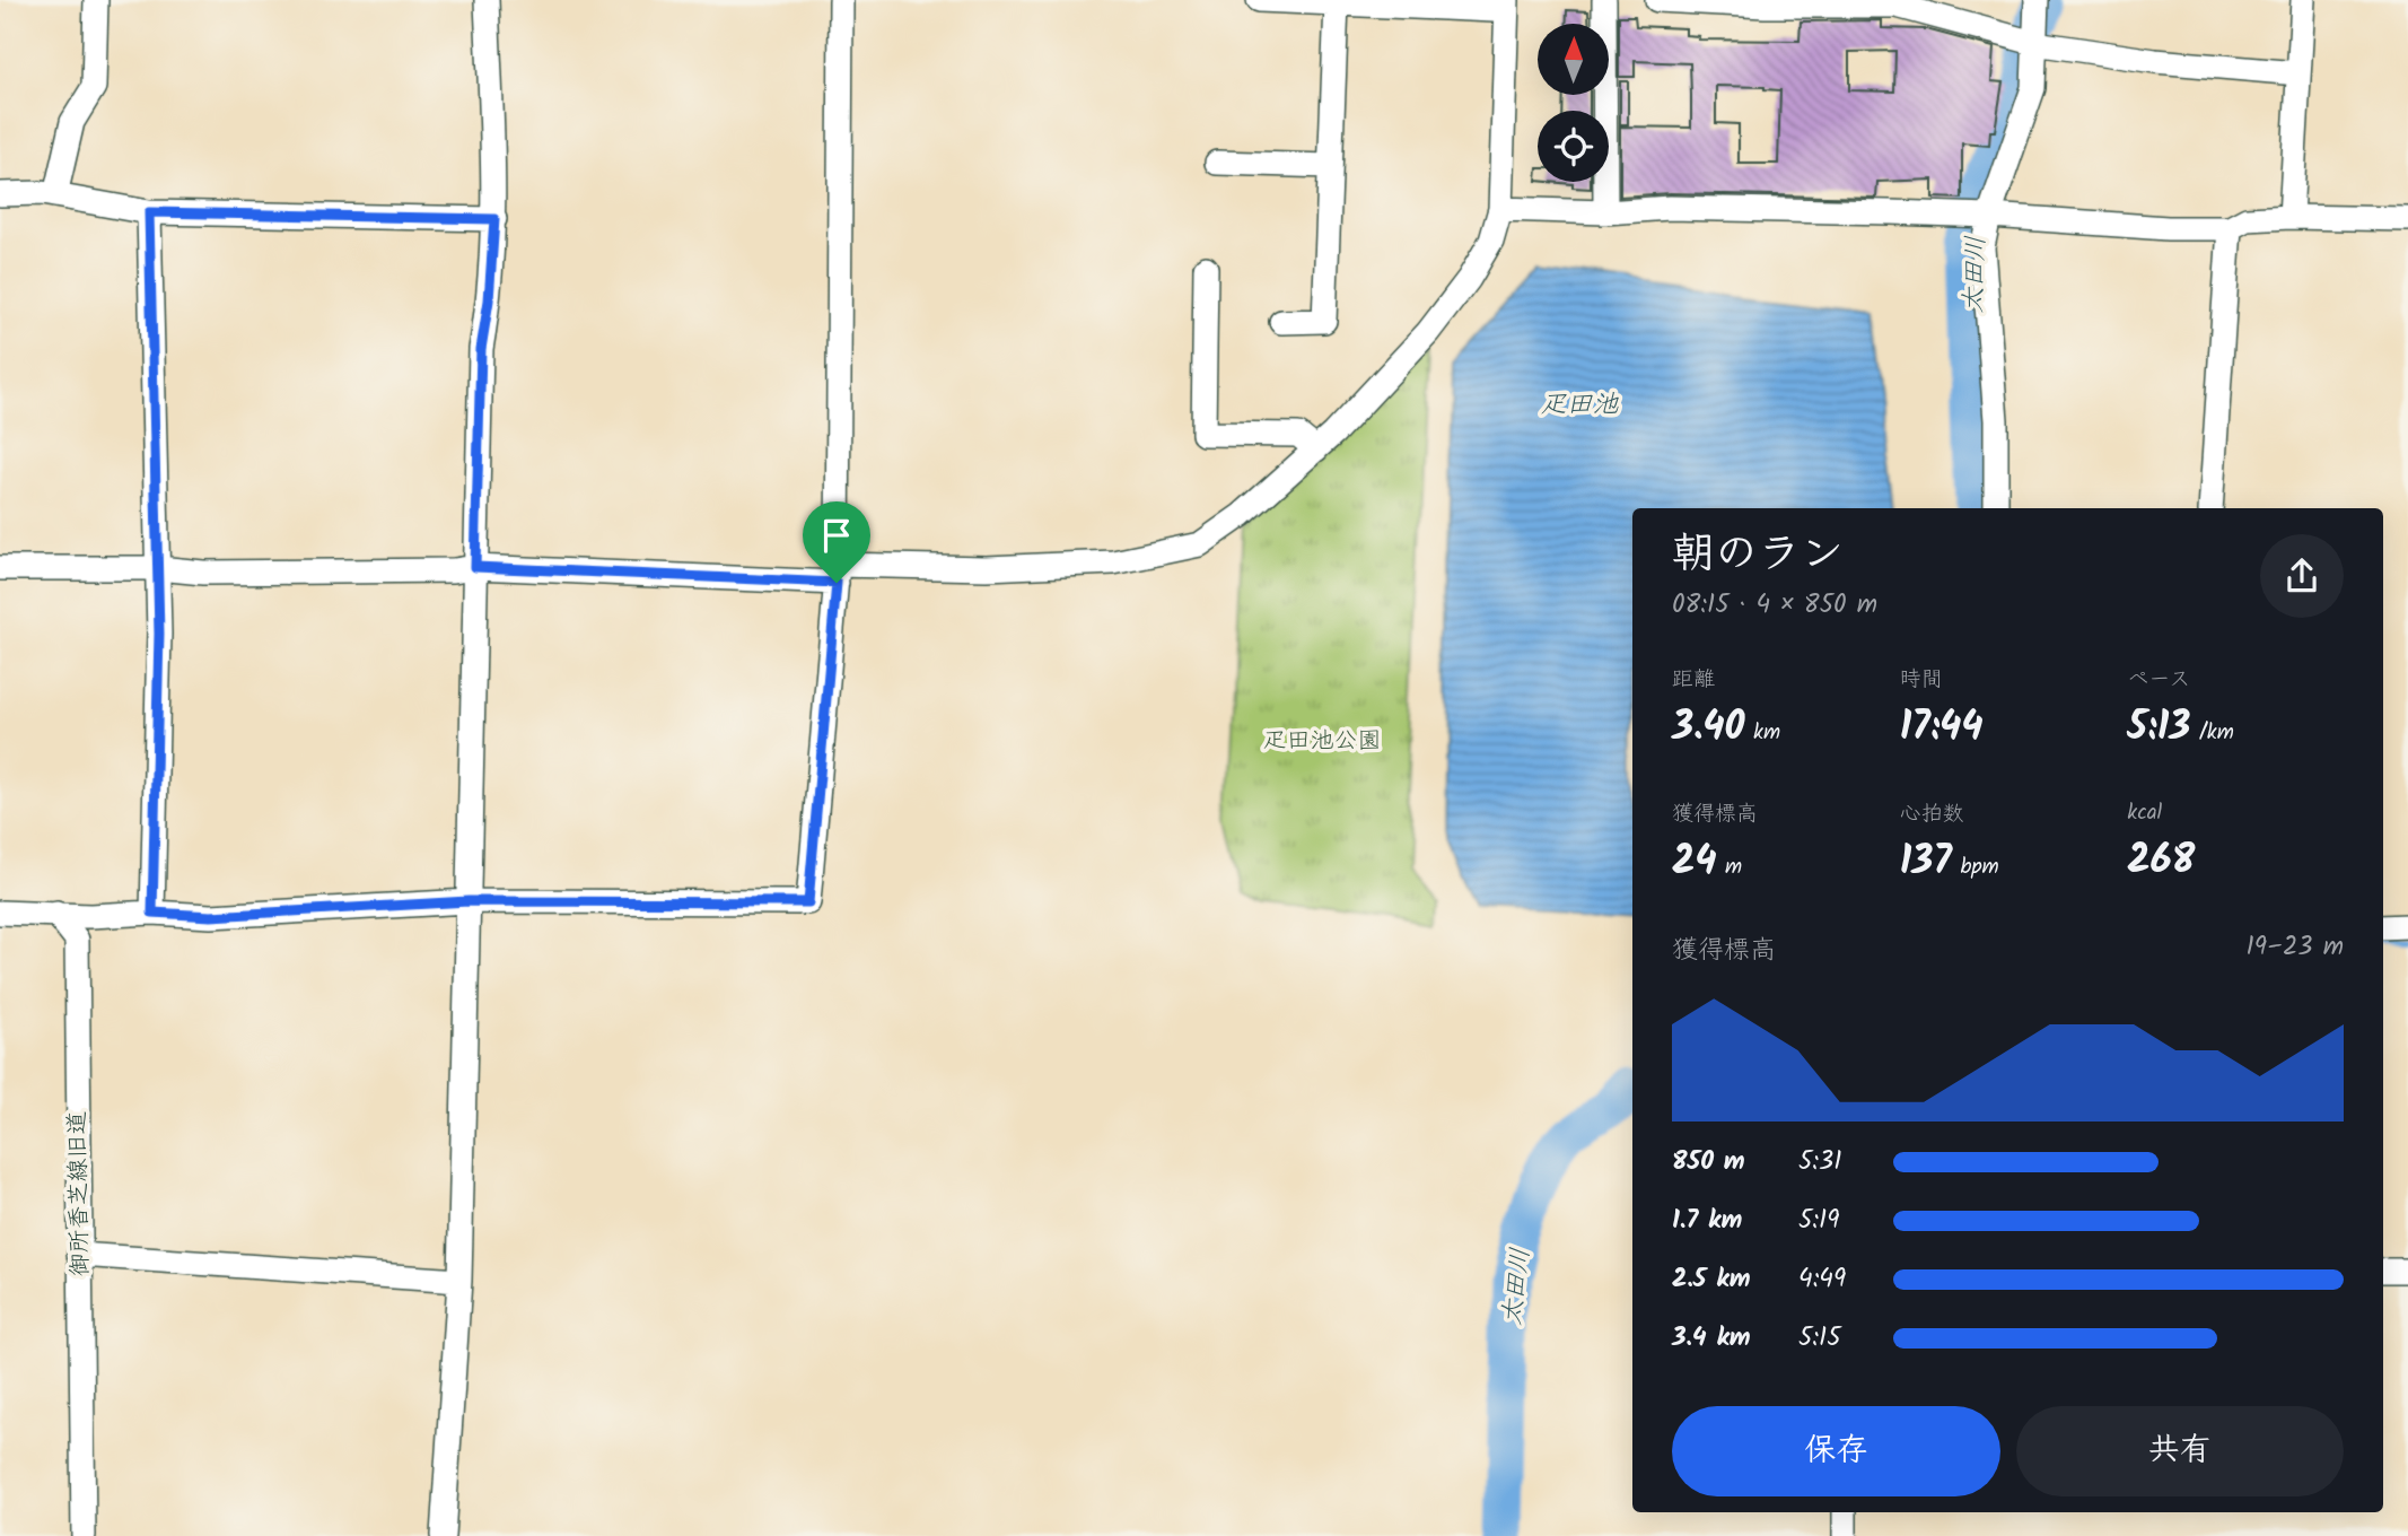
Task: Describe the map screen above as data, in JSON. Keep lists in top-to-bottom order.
{
  "streets": {
    "street": ["御所香芝線旧道"]
  },
  "water": ["太田川", "疋田池"],
  "parks": ["疋田池公園"],
  "north": "top",
  "page": {
    "heading": ["朝のラン", "08:15 · 4 × 850 m"],
    "stats": [
      ["距離", "3.40 km"],
      ["時間", "17:44"],
      ["ペース", "5:13 /km"],
      ["獲得標高", "24 m"],
      ["心拍数", "137 bpm"],
      ["kcal", "268"]
    ],
    "chart": ["獲得標高", "19–23 m"],
    "list": [
      {
        "name": "850 m",
        "note": "5:31"
      },
      {
        "name": "1.7 km",
        "note": "5:19"
      },
      {
        "name": "2.5 km",
        "note": "4:49"
      },
      {
        "name": "3.4 km",
        "note": "5:15"
      }
    ],
    "buttons": ["保存", "共有"]
  }
}
